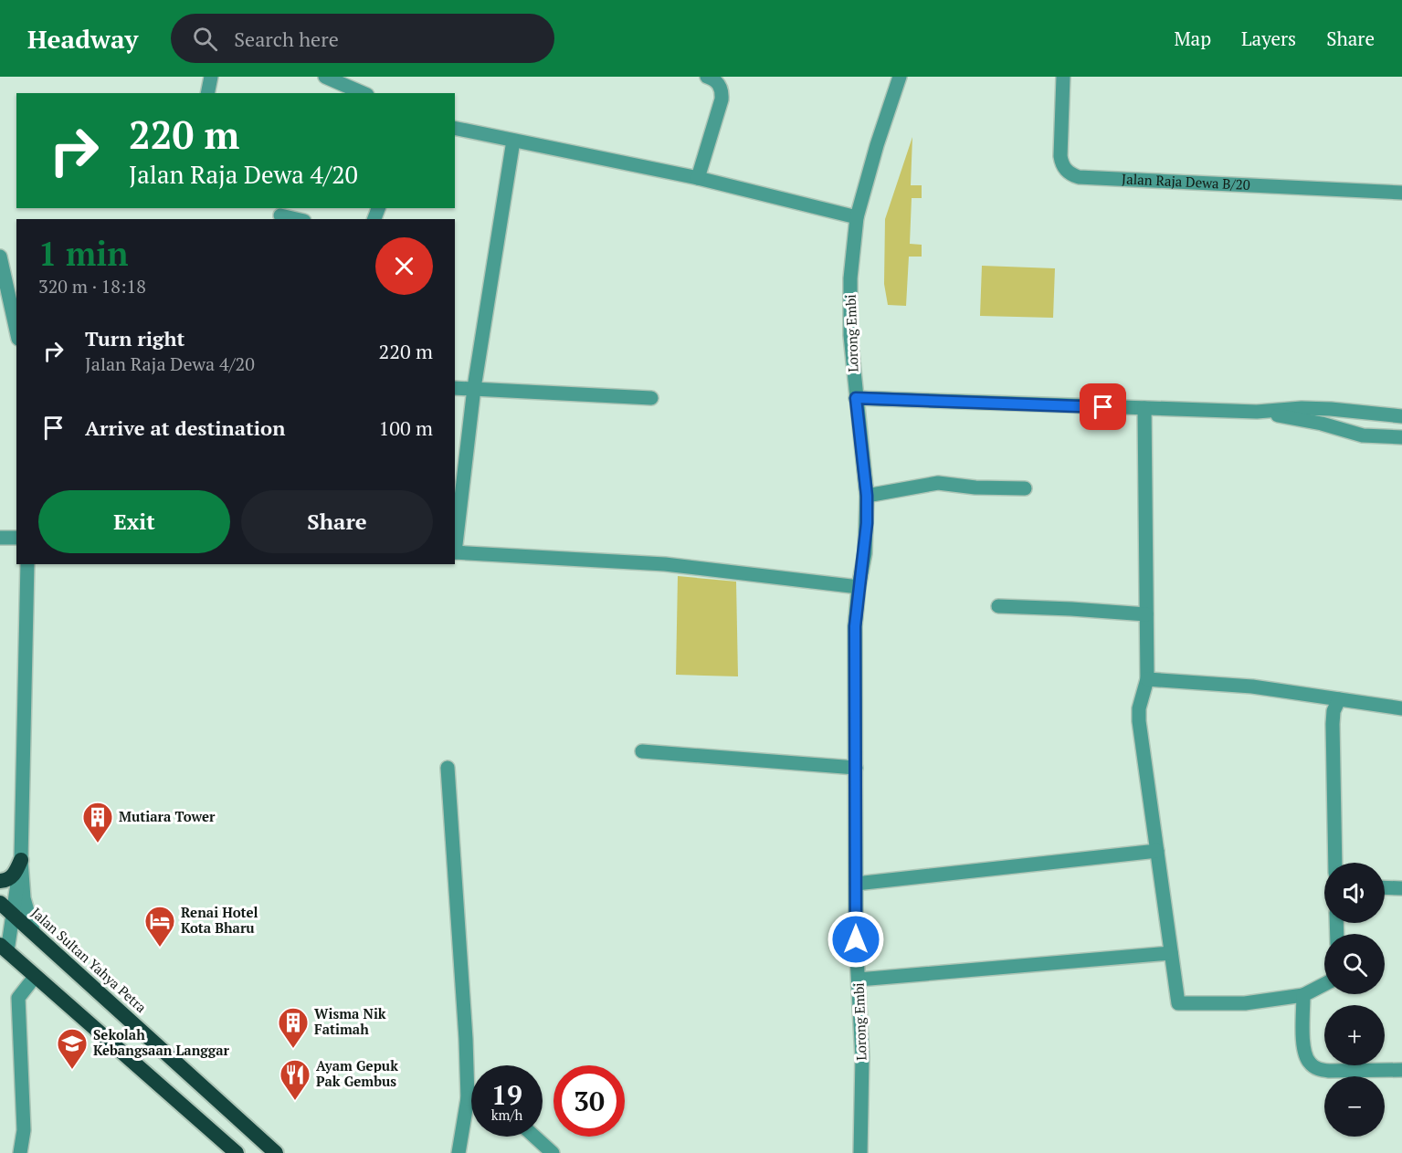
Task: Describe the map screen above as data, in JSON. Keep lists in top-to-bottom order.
{
  "streets": {
    "highway": ["Jalan Sultan Yahya Petra"],
    "street": ["Jalan Raja Dewa B/20", "Lorong Embi"]
  },
  "places": {
    "building": ["Mutiara Tower", "Wisma Nik Fatimah"],
    "hotel": ["Renai Hotel Kota Bharu"],
    "school or university": ["Sekolah Kebangsaan Langgar"],
    "restaurant": ["Ayam Gepuk Pak Gembus"]
  },
  "page": {
    "header": "Headway",
    "search": "Search here",
    "nav": ["Map", "Layers", "Share"],
    "turn": ["220 m", "Jalan Raja Dewa 4/20"],
    "heading": ["1 min", "320 m · 18:18"],
    "list": [
      {
        "name": "Turn right",
        "note": "Jalan Raja Dewa 4/20",
        "value": "220 m"
      },
      {
        "name": "Arrive at destination",
        "value": "100 m"
      }
    ],
    "buttons": ["Exit", "Share"],
    "map_buttons": ["+", "−"],
    "speed": "19 km/h",
    "limit": "30"
  }
}
